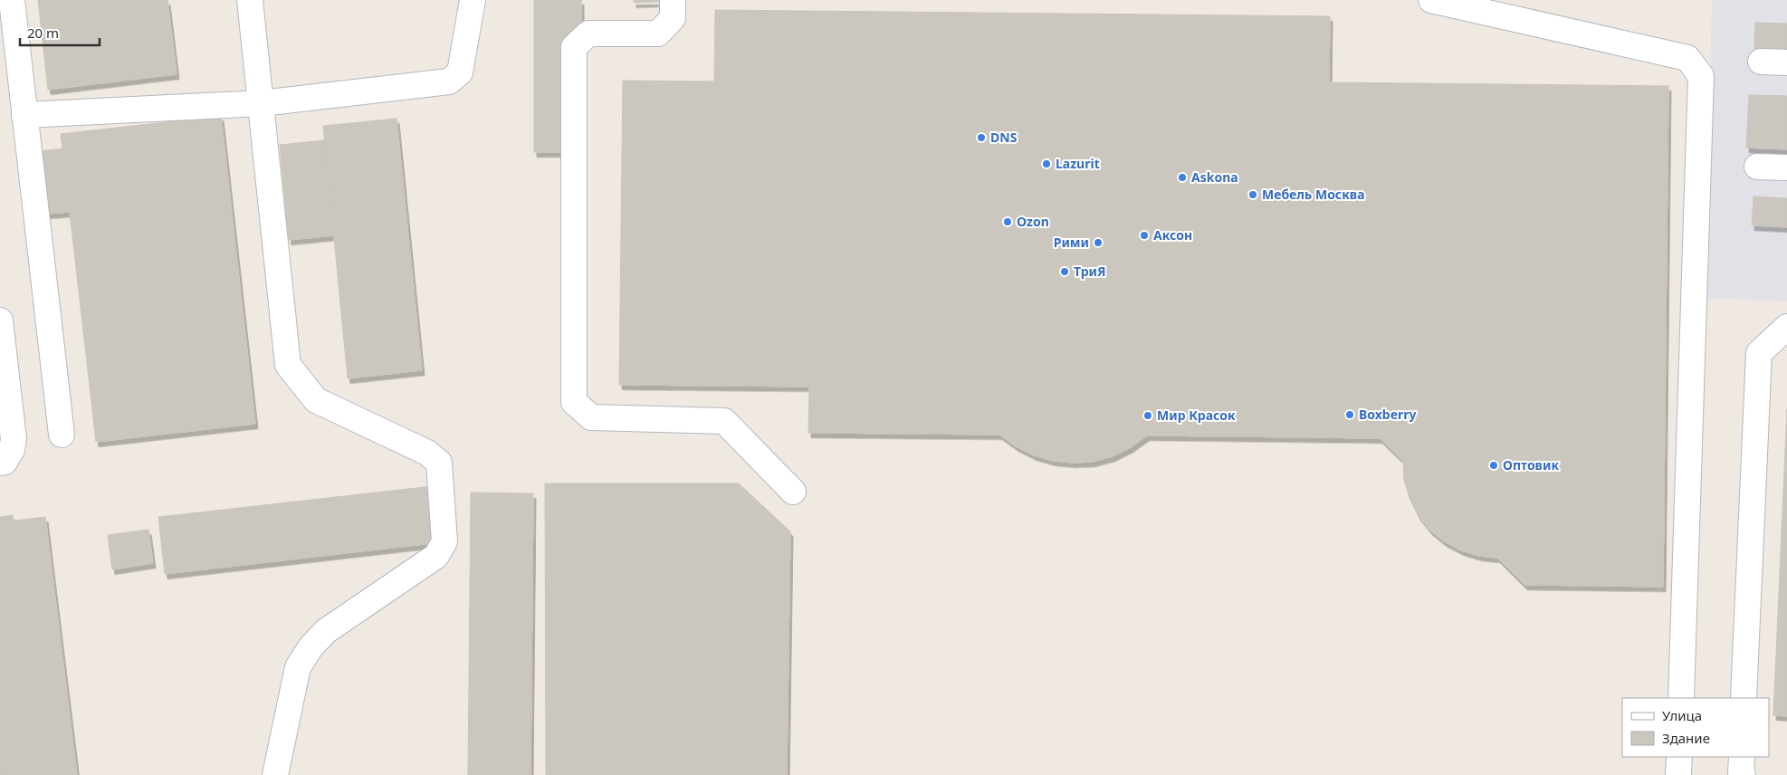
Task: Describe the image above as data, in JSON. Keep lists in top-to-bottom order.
{
  "places": [
    "DNS",
    "Lazurit",
    "Askona",
    "Мебель Москва",
    "Ozon",
    "Аксон",
    "Рими",
    "ТриЯ",
    "Boxberry",
    "Мир Красок",
    "Оптовик"
  ],
  "legend": ["Улица", "Здание"],
  "scale_bar": "20 m"
}
